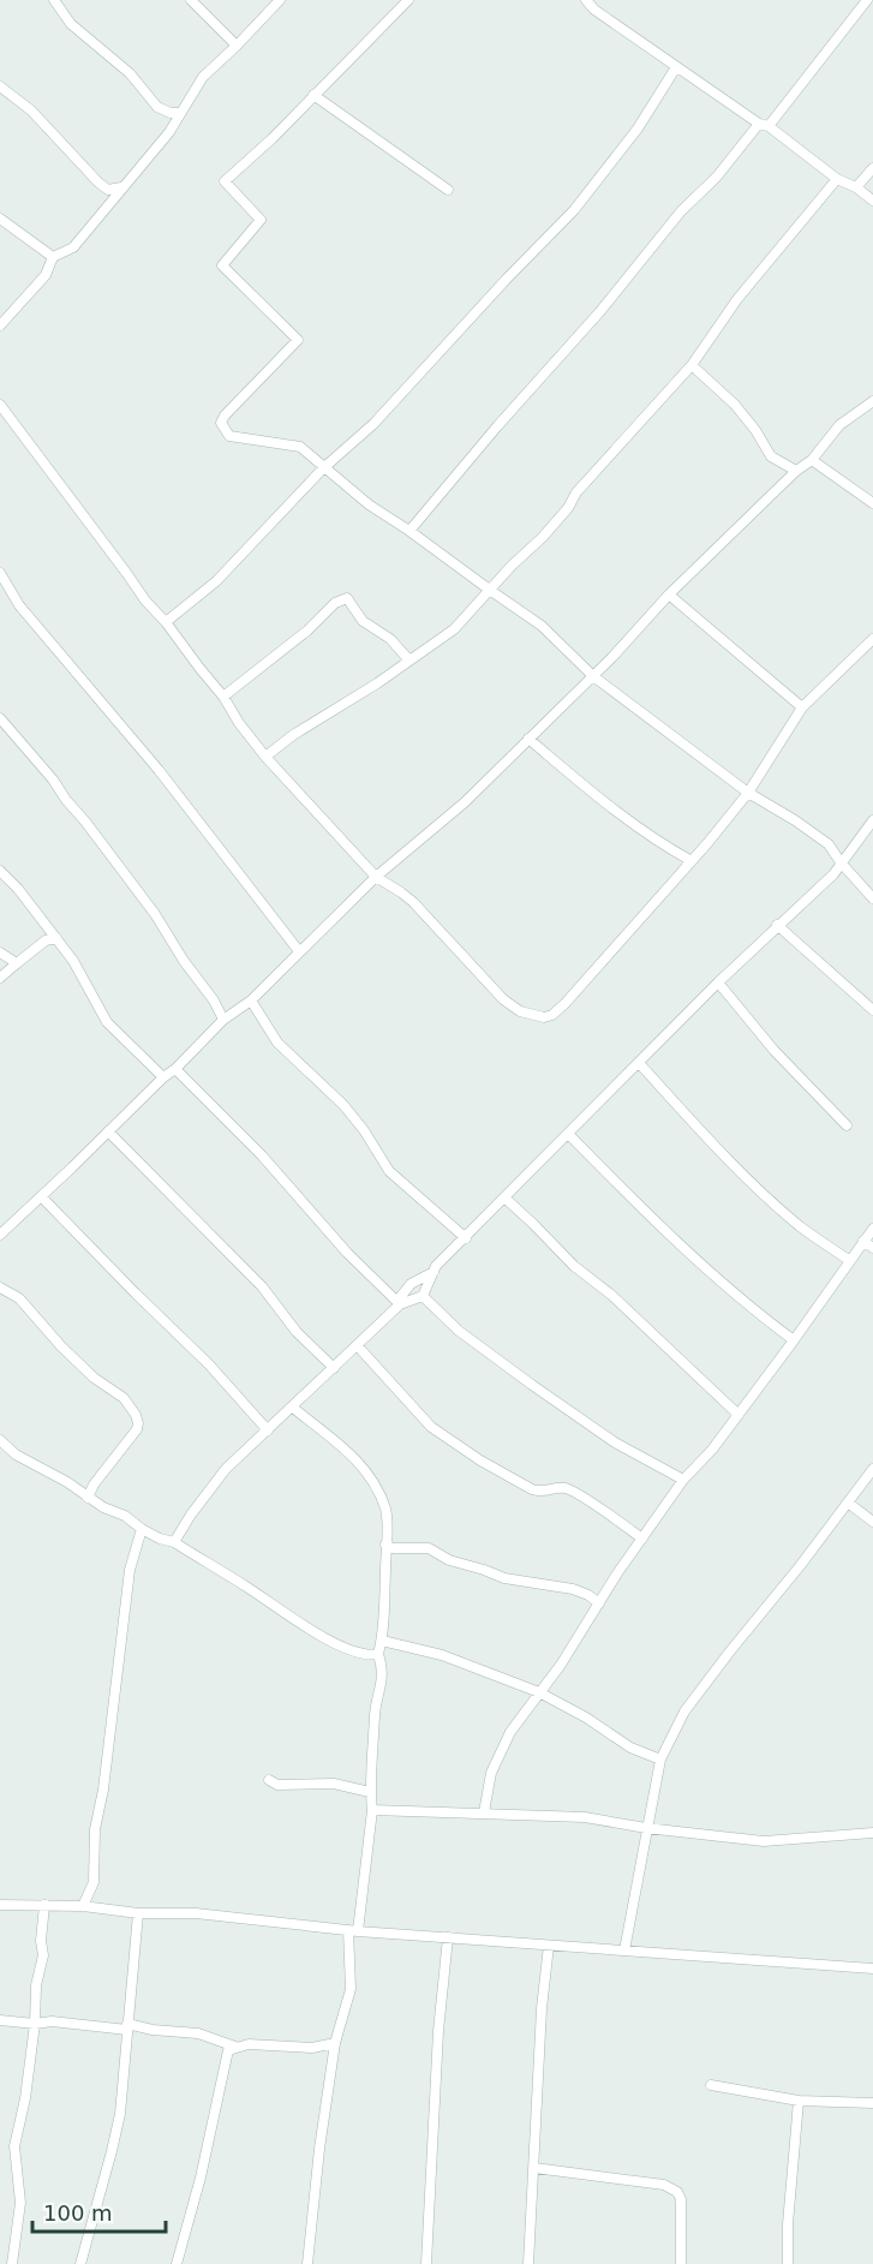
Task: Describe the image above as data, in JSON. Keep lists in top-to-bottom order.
{
  "scale_bar": "100 m"
}
